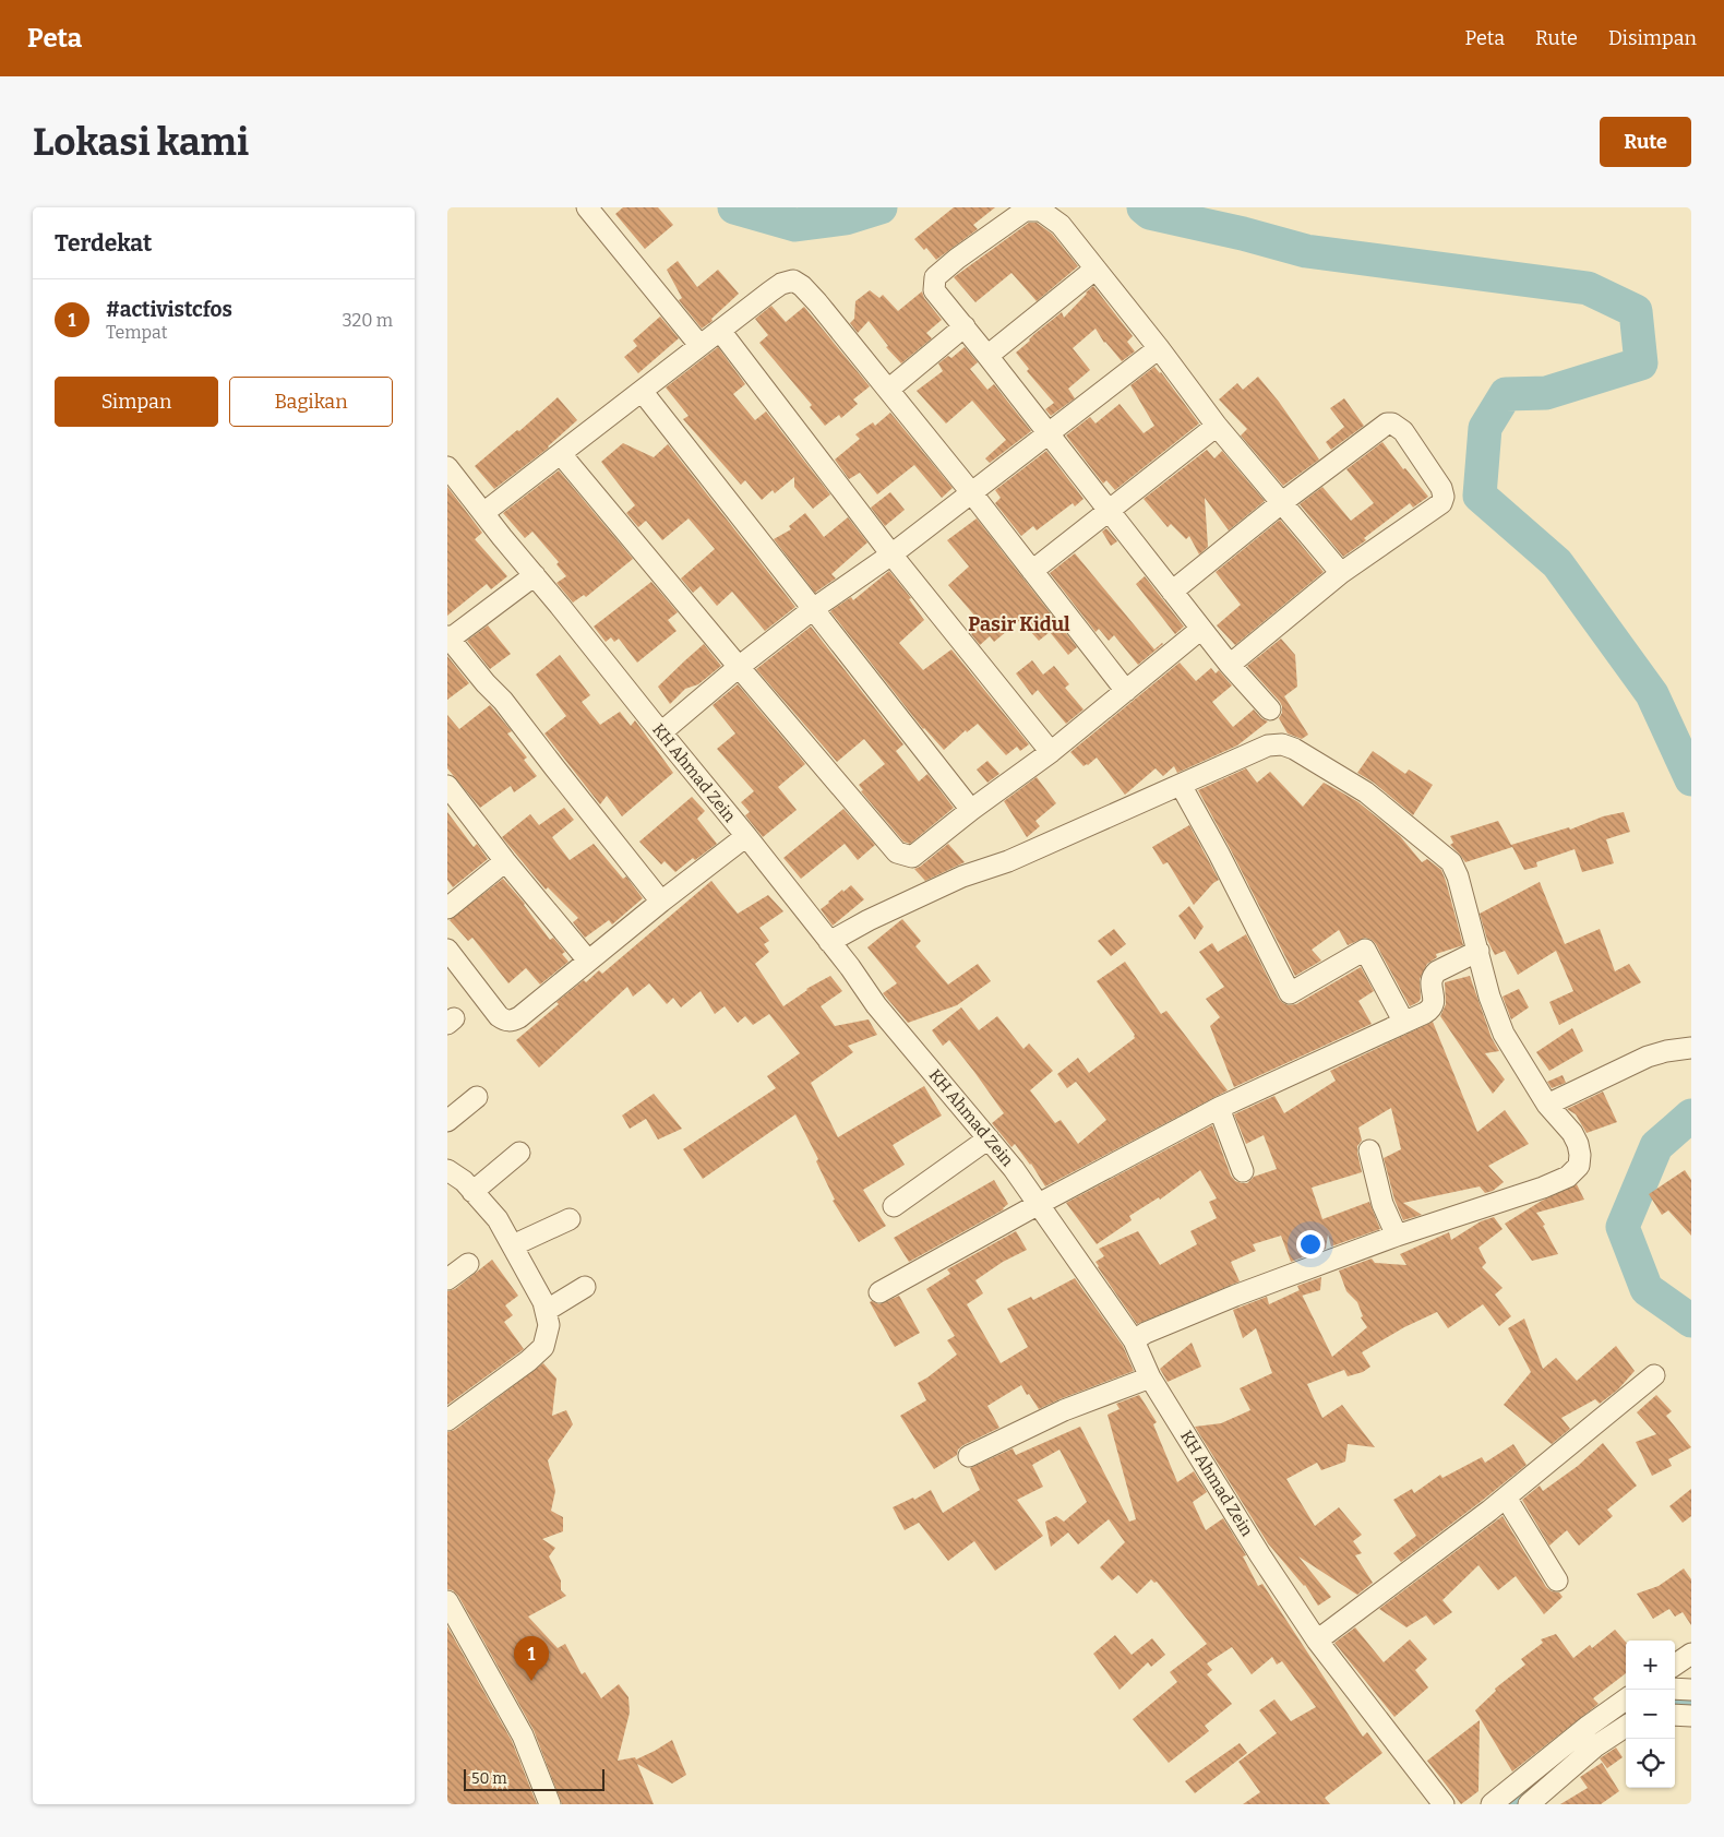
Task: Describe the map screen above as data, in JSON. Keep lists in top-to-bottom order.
{
  "streets": {
    "street": ["KH Ahmad Zein"]
  },
  "districts": ["Pasir Kidul"],
  "scale_bar": "50 m",
  "page": {
    "header": "Peta",
    "nav": ["Peta", "Rute", "Disimpan"],
    "buttons": [
      "Rute",
      ["Simpan", "Bagikan"]
    ],
    "title": "Lokasi kami",
    "heading": "Terdekat",
    "list": [
      {
        "mark": "1",
        "name": "#activistcfos",
        "note": "Tempat",
        "value": "320 m"
      }
    ],
    "pins": "1",
    "map_buttons": ["+", "−"],
    "scale": "50 m"
  }
}
